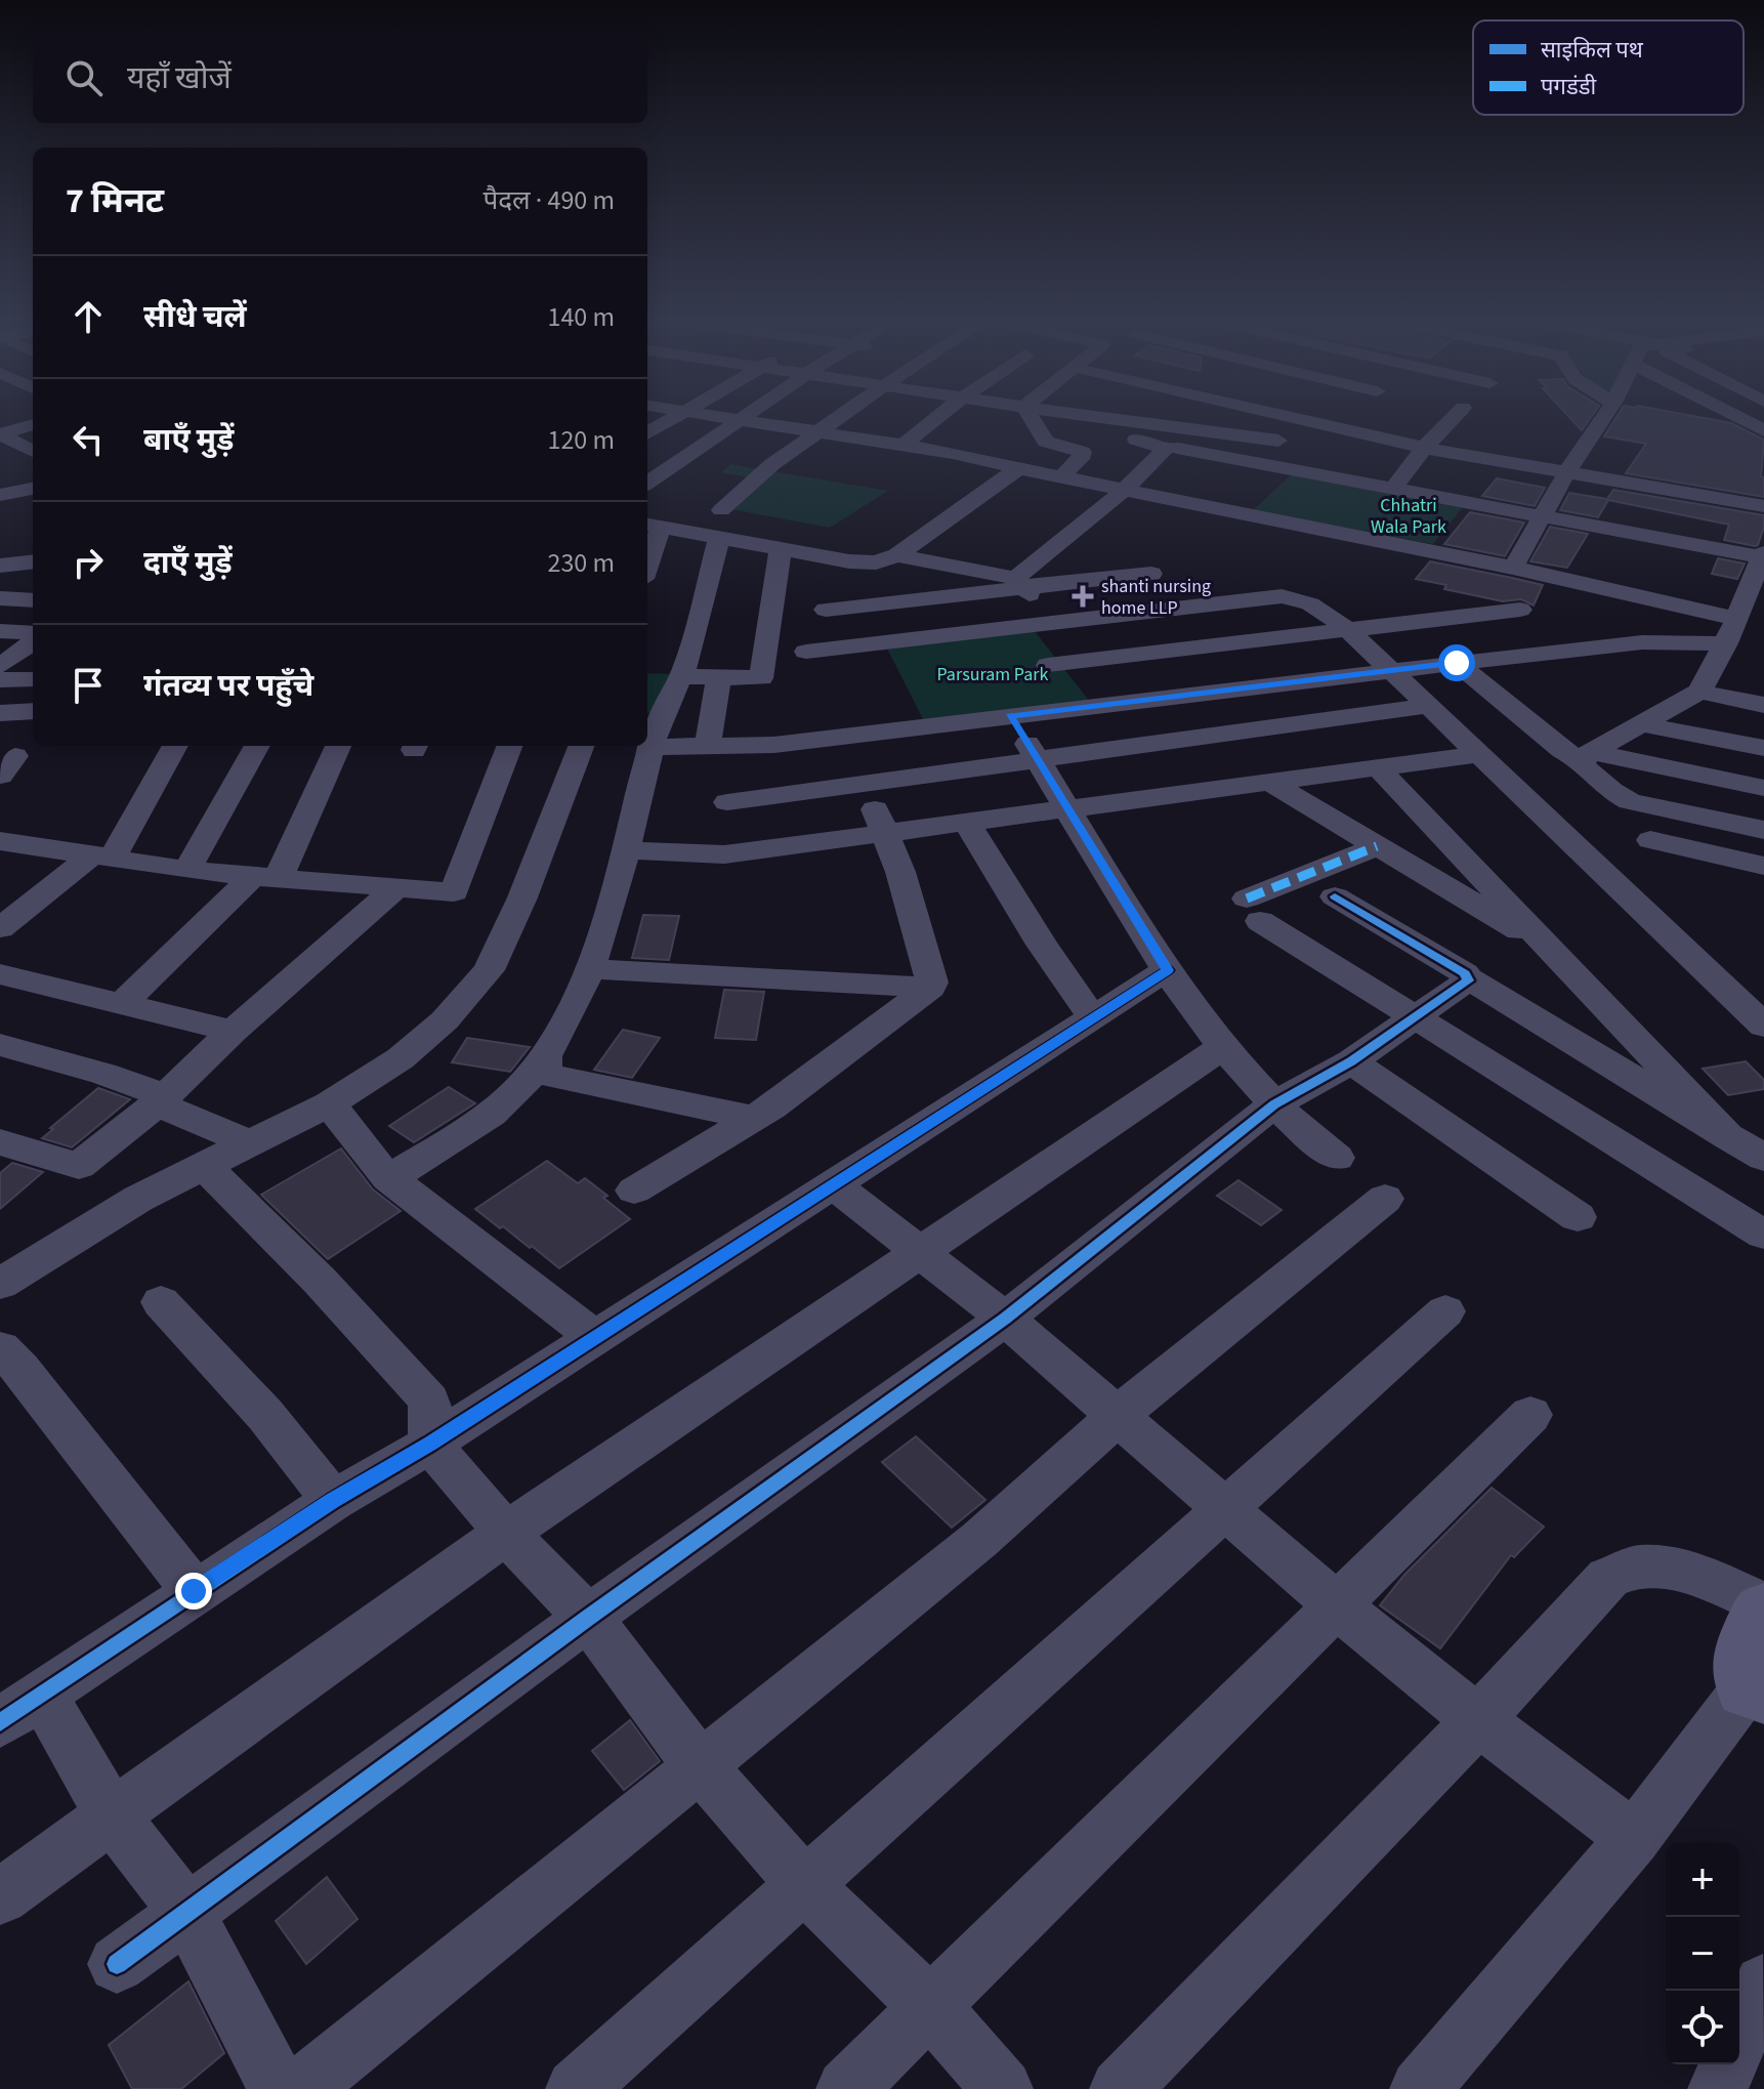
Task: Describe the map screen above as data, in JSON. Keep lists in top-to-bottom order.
{
  "parks": ["Chhatri Wala Park", "Parsuram Park"],
  "places": {
    "health": ["shanti nursing home LLP"]
  },
  "legend": ["साइकिल पथ", "पगडंडी"],
  "page": {
    "search": "यहाँ खोजें",
    "heading": ["7 मिनट", "पैदल · 490 m"],
    "list": [
      ["सीधे चलें", "140 m"],
      ["बाएँ मुड़ें", "120 m"],
      ["दाएँ मुड़ें", "230 m"],
      "गंतव्य पर पहुँचे"
    ],
    "map_buttons": ["+", "−"]
  }
}
